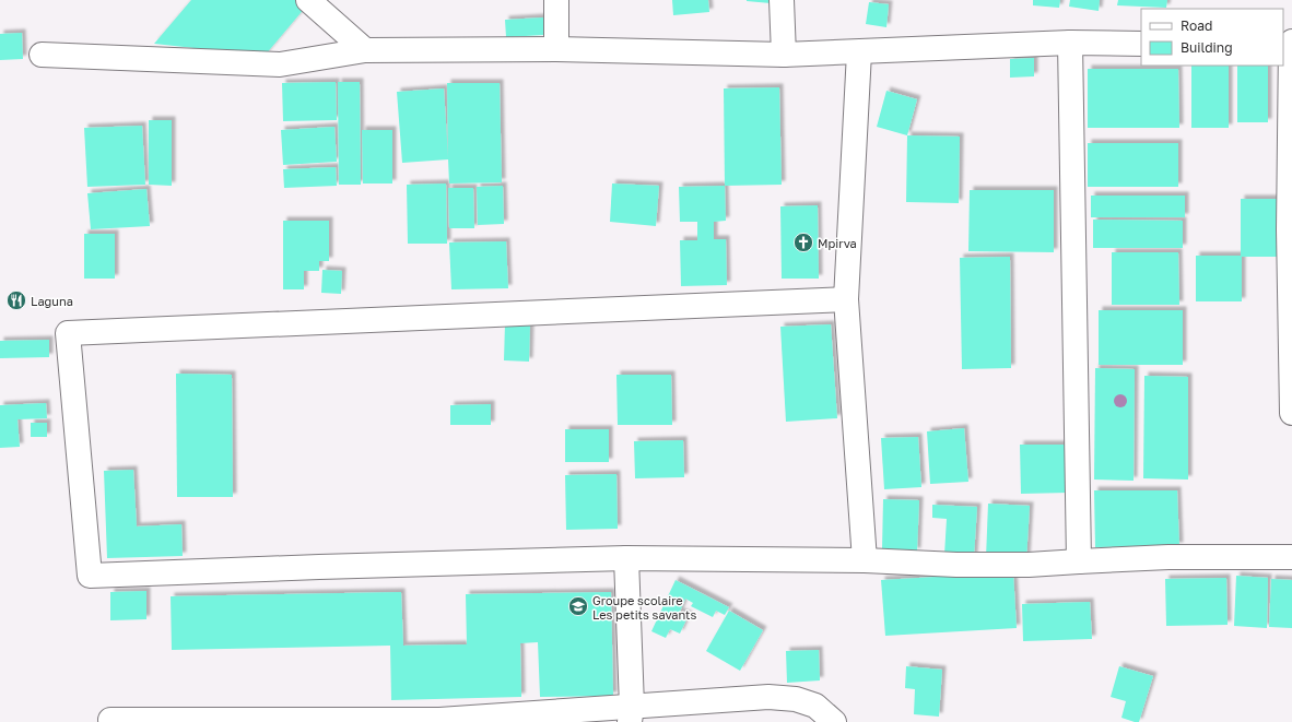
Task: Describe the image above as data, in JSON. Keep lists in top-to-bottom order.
{
  "places": {
    "church": ["Mpirva"],
    "restaurant": ["Laguna"],
    "school or university": ["Groupe scolaire Les petits savants"]
  },
  "legend": ["Road", "Building"]
}
